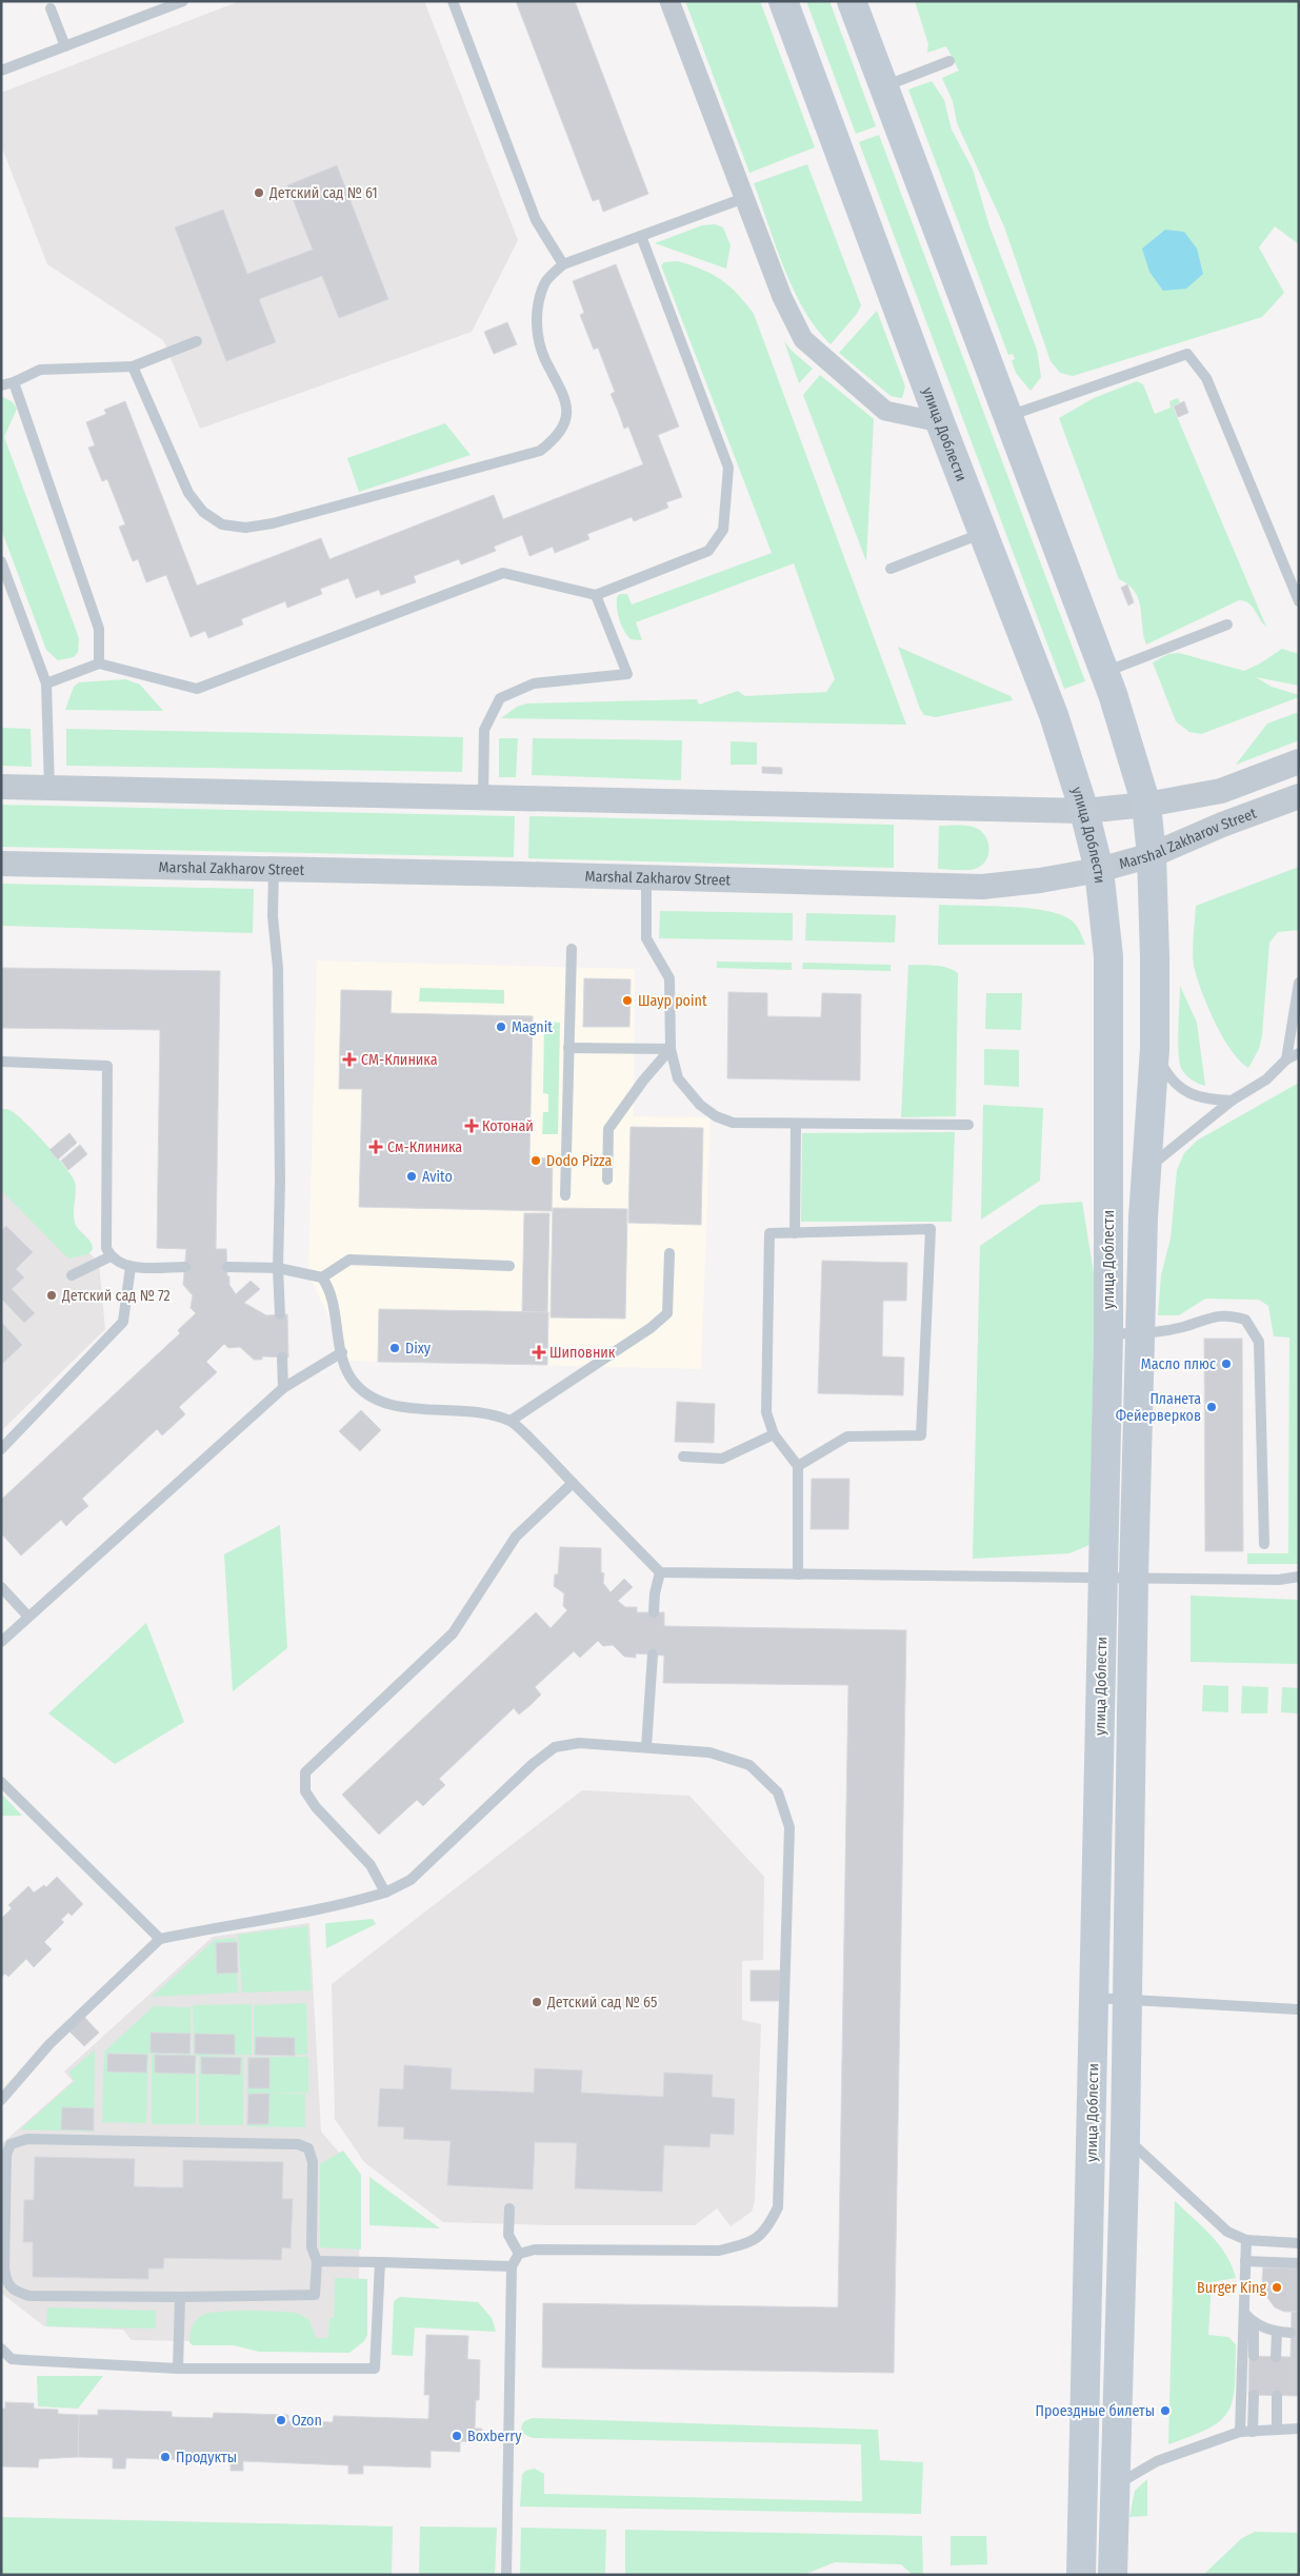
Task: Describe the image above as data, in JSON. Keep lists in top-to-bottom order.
{
  "streets": {
    "main road": ["улица Доблести"],
    "street": ["Marshal Zakharov Street"]
  },
  "crossings": [
    ["улица Доблести", "Marshal Zakharov Street"]
  ],
  "places": {
    "other": [
      "Детский сад № 61",
      "Шаур point",
      "Magnit",
      "Dodo Pizza",
      "Avito",
      "Детский сад № 72",
      "Dixy",
      "Масло плюс",
      "Планета Фейерверков",
      "Детский сад № 65",
      "Burger King",
      "Проездные билеты",
      "Ozon",
      "Boxberry",
      "Продукты"
    ],
    "health": [
      "СМ-Клиника",
      "Котонай",
      "См-Клиника",
      "Шиповник"
    ]
  }
}
